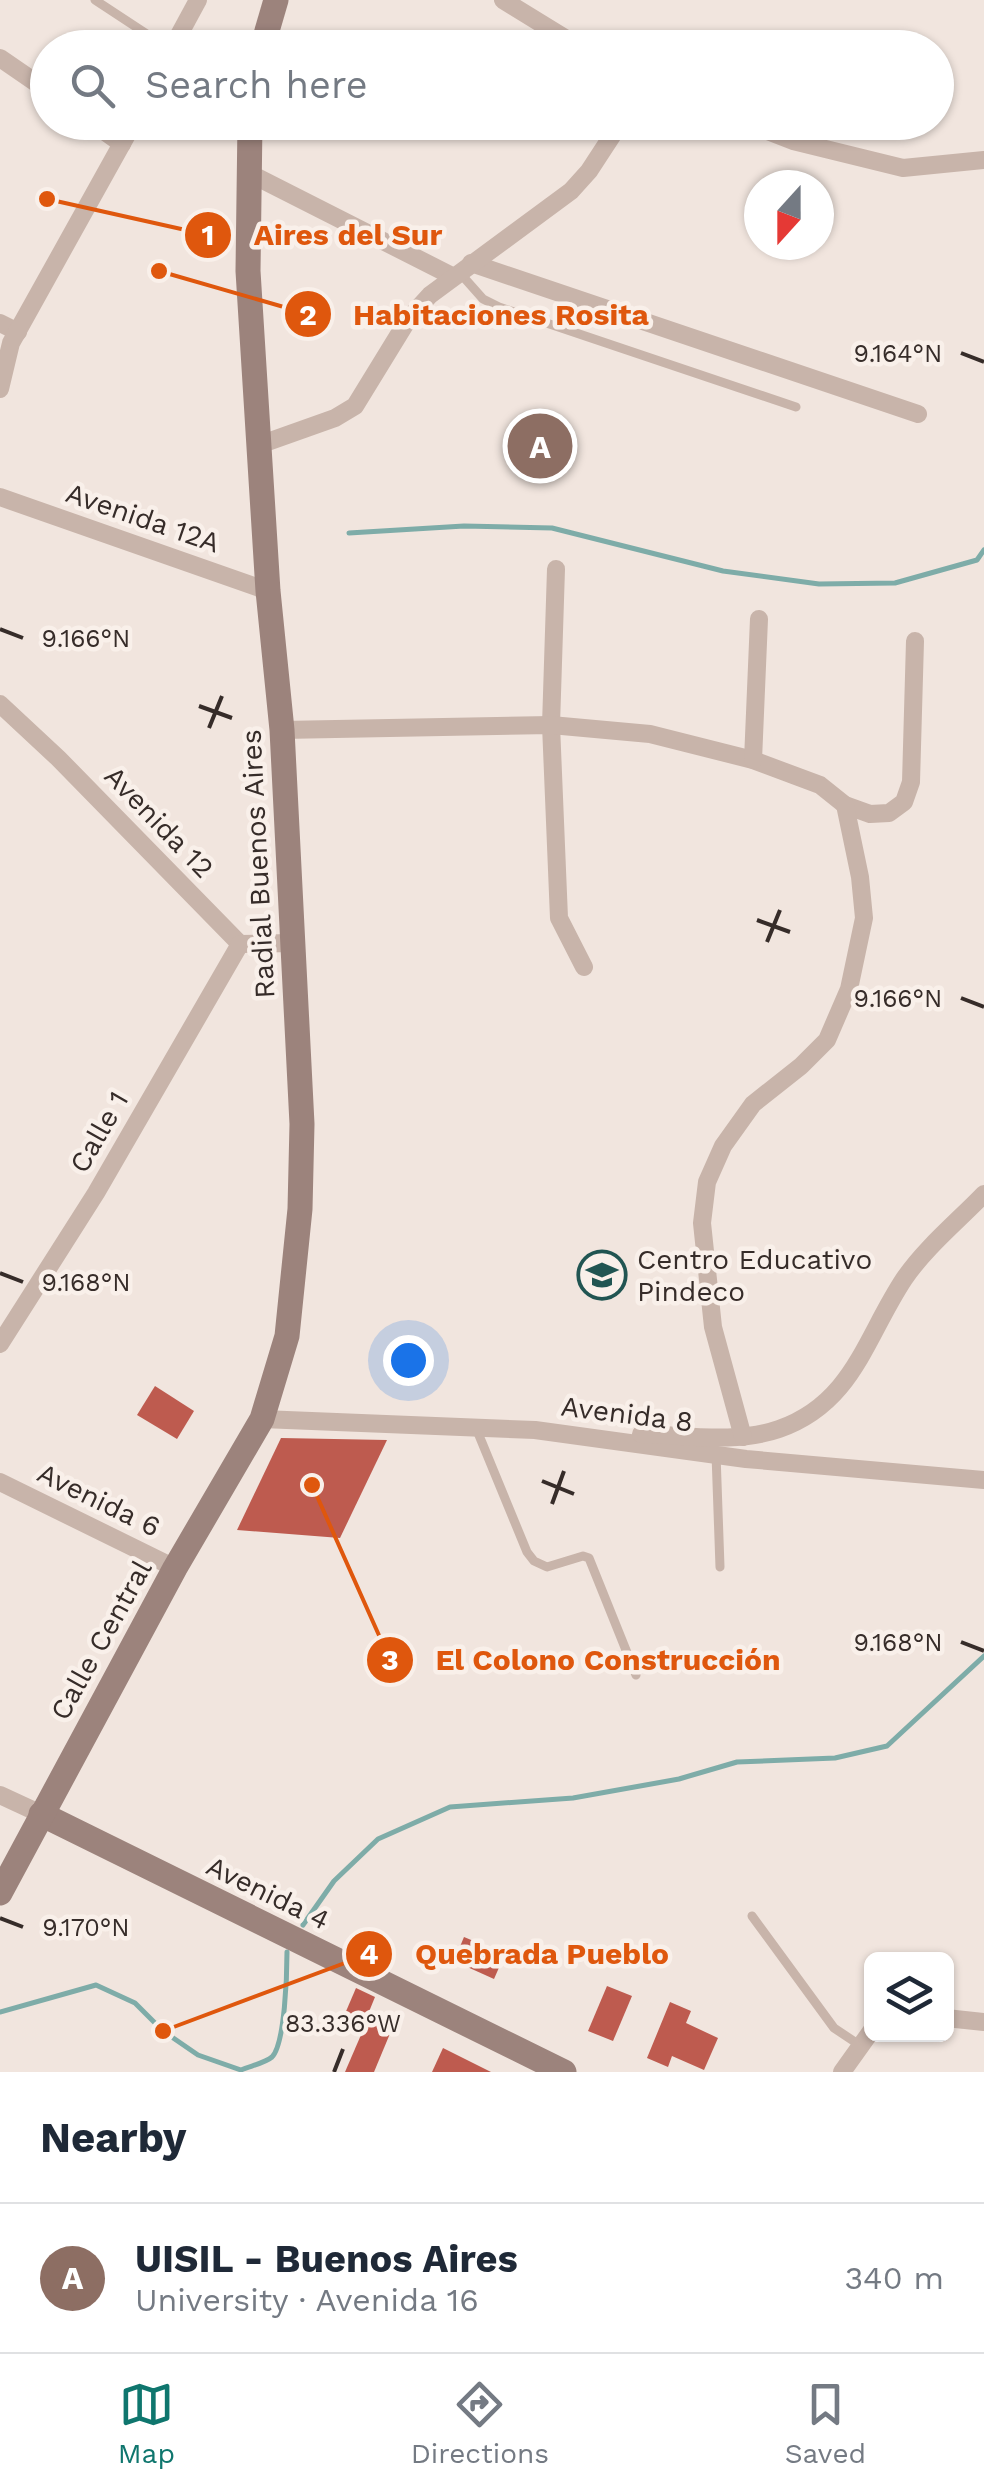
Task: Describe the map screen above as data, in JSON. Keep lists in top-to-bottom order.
{
  "streets": {
    "main road": ["Radial Buenos Aires", "Calle Central", "Avenida 4"],
    "street": [
      "Avenida 12A",
      "Avenida 12",
      "Calle 1",
      "Avenida 8",
      "Avenida 6"
    ]
  },
  "crossings": [
    ["Avenida 12A", "Radial Buenos Aires"],
    ["Avenida 12", "Calle 1"],
    ["Radial Buenos Aires", "Avenida 8"],
    ["Radial Buenos Aires", "Calle Central"],
    ["Avenida 8", "Calle Central"],
    ["Avenida 6", "Calle Central"],
    ["Calle Central", "Avenida 4"]
  ],
  "places": {
    "other": [
      "Aires del Sur",
      "Habitaciones Rosita",
      "El Colono Construcción",
      "Quebrada Pueblo"
    ],
    "school or university": ["Centro Educativo Pindeco"]
  },
  "north": "bottom",
  "page": {
    "search": "Search here",
    "pins": "A",
    "heading": "Nearby",
    "list": [
      {
        "mark": "A",
        "name": "UISIL - Buenos Aires",
        "note": "University · Avenida 16",
        "value": "340 m"
      }
    ],
    "nav": ["Map", "Directions", "Saved"]
  },
  "coordinates": [
    "9.164°N",
    "9.166°N",
    "9.168°N",
    "9.170°N",
    "83.336°W"
  ]
}
